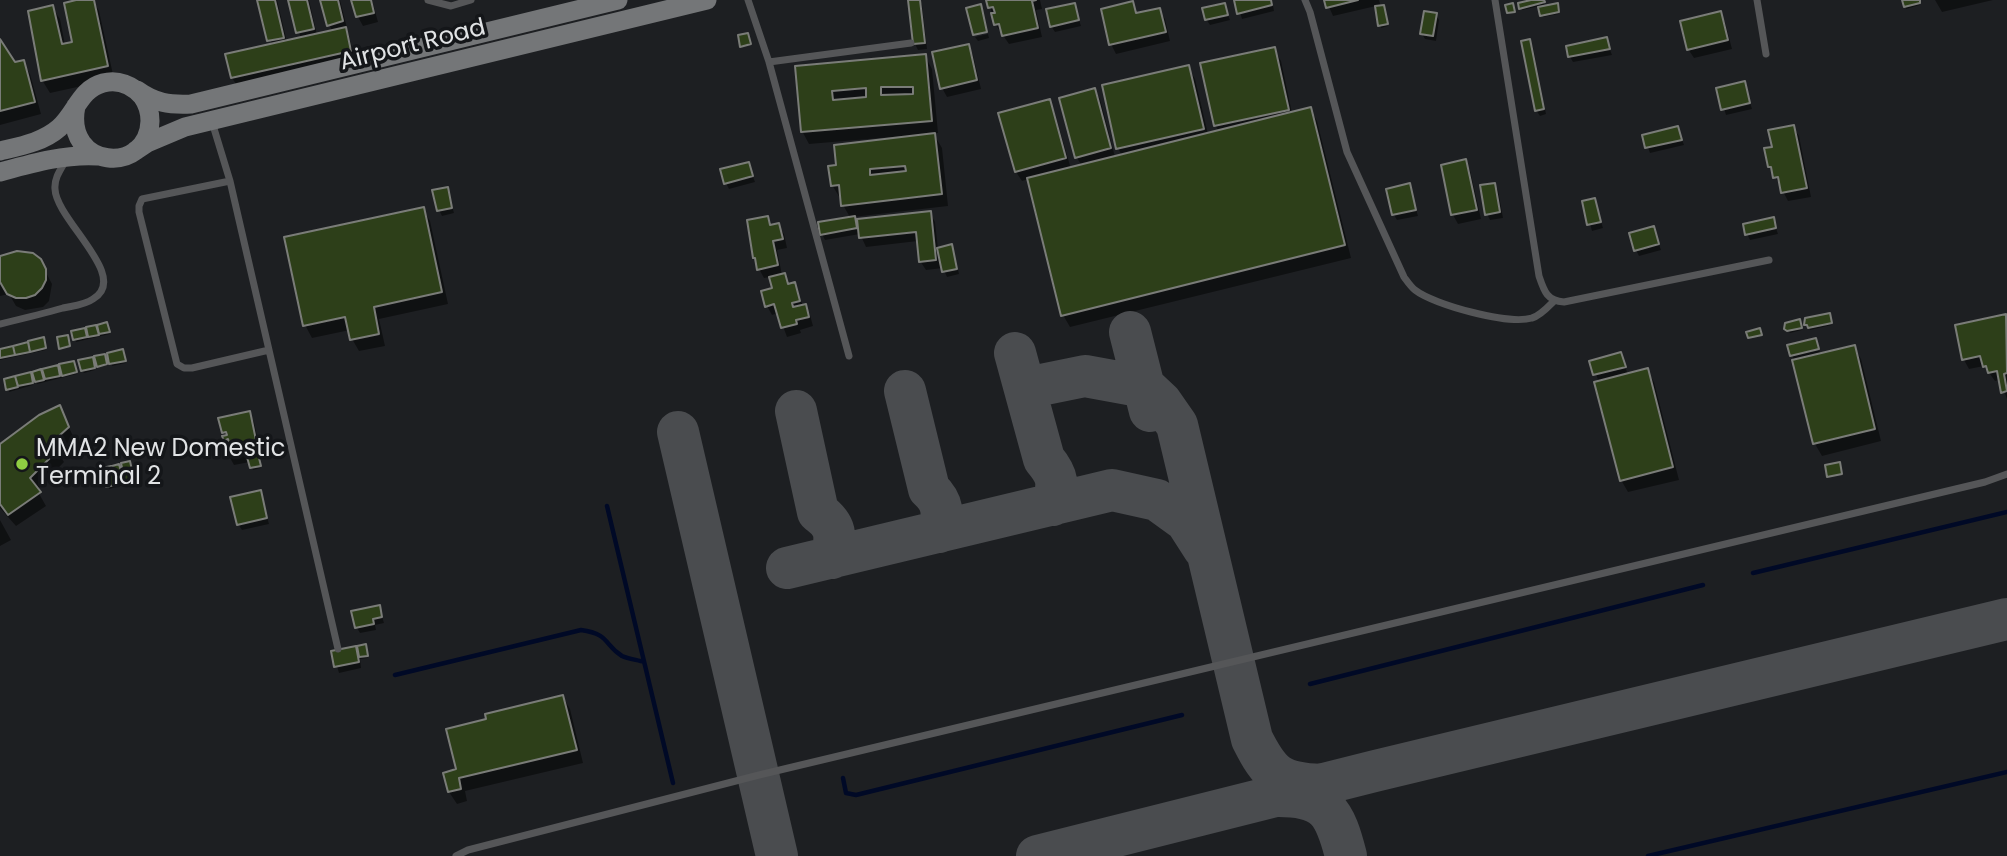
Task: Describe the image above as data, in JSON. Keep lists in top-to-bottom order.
{
  "streets": {
    "main road": ["Airport Road"]
  },
  "places": ["MMA2 New Domestic Terminal 2"]
}
